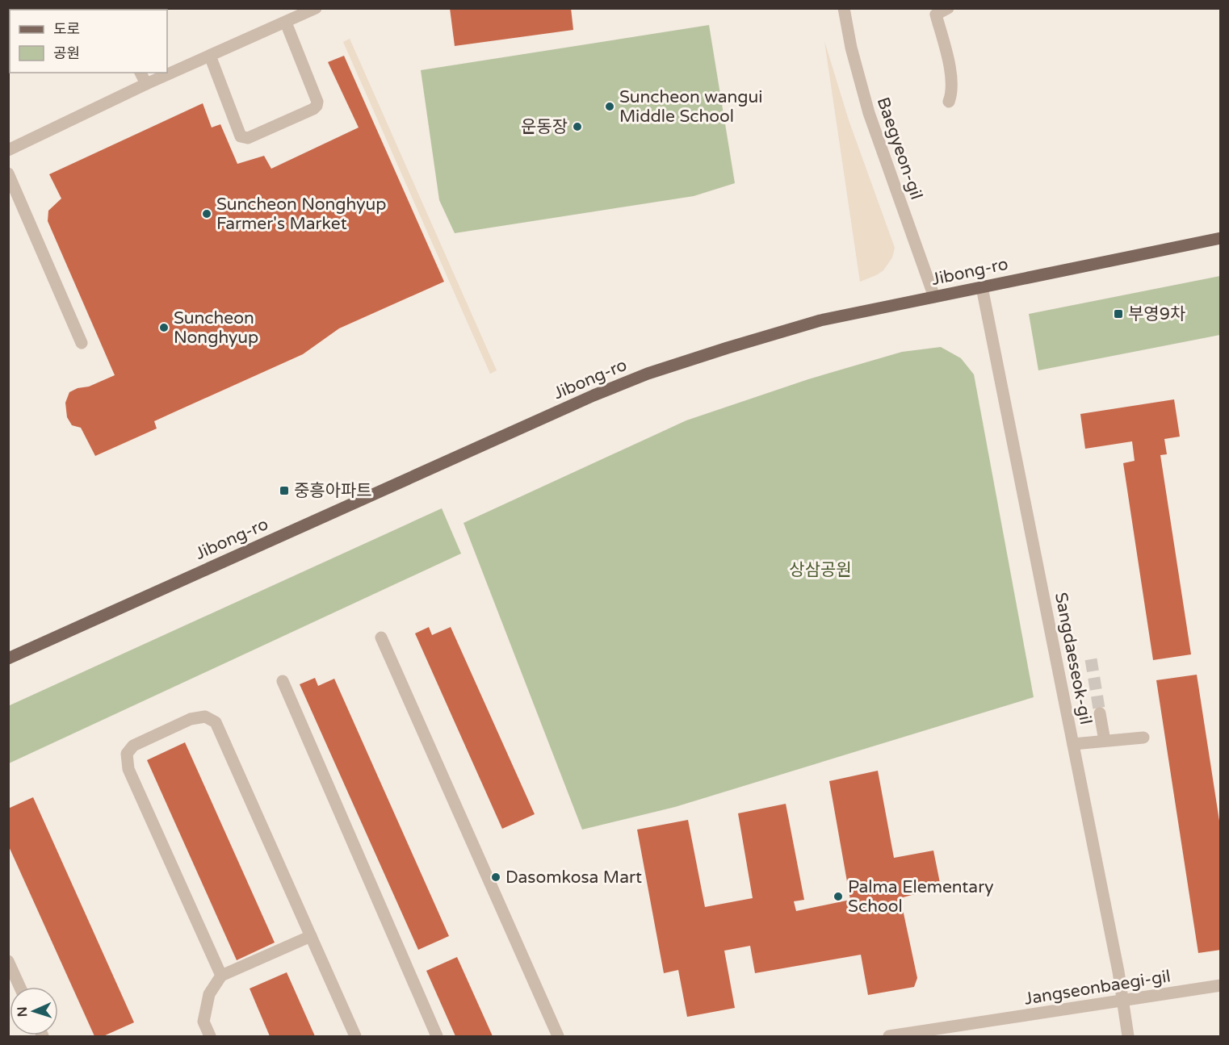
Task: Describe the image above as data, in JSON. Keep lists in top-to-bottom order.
{
  "streets": {
    "main road": ["Jibong-ro"],
    "street": ["Baegyeon-gil", "Sangdaeseok-gil", "Jangseonbaegi-gil"]
  },
  "crossings": [
    ["Baegyeon-gil", "Jibong-ro"],
    ["Jibong-ro", "Sangdaeseok-gil"],
    ["Sangdaeseok-gil", "Jangseonbaegi-gil"]
  ],
  "parks": ["상삼공원"],
  "places": {
    "other": [
      "Suncheon wangui Middle School",
      "운동장",
      "Suncheon Nonghyup Farmer's Market",
      "Suncheon Nonghyup",
      "Dasomkosa Mart",
      "Palma Elementary School"
    ],
    "transit": ["부영9차", "중흥아파트"]
  },
  "legend": ["도로", "공원"],
  "north": "left"
}
